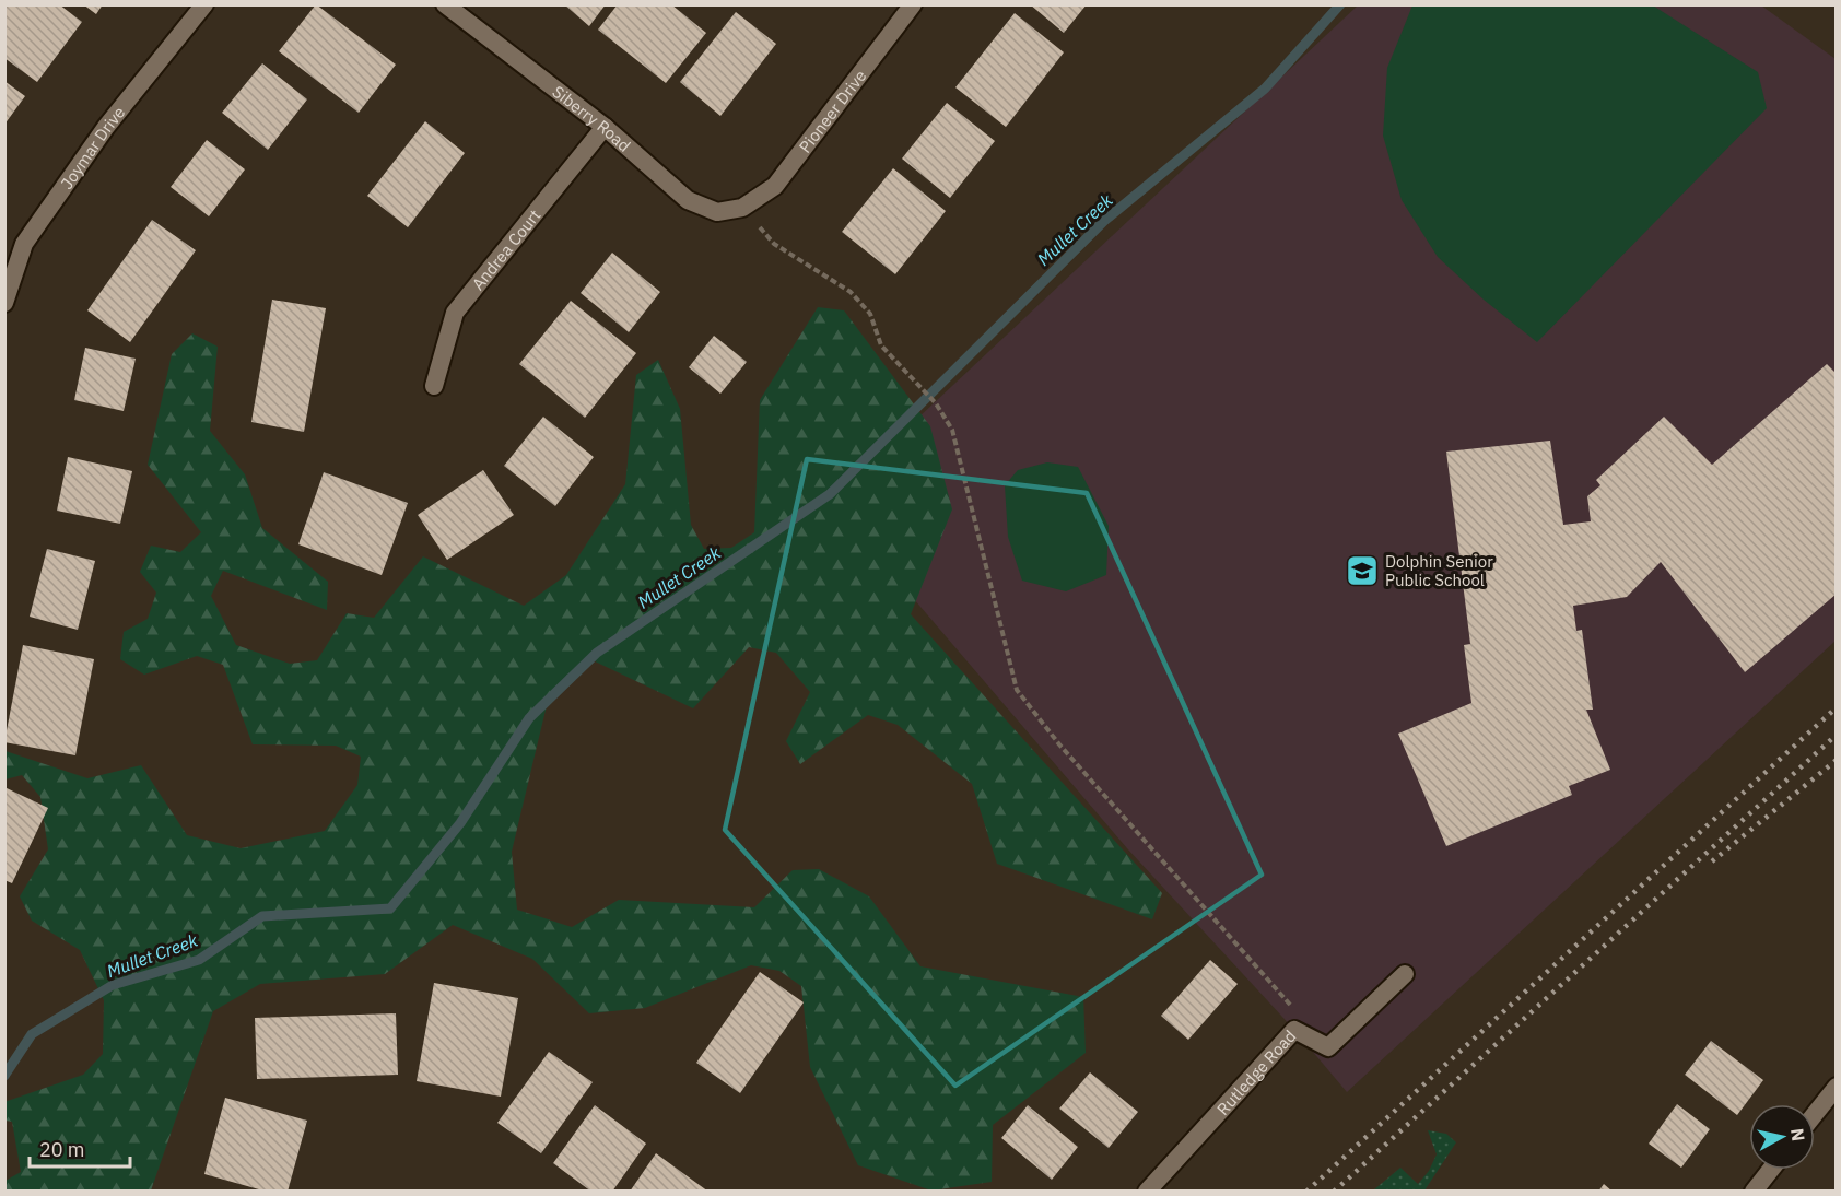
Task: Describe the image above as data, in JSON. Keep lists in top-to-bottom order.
{
  "streets": {
    "street": [
      "Pioneer Drive",
      "Siberry Road",
      "Joymar Drive",
      "Andrea Court",
      "Rutledge Road"
    ]
  },
  "crossings": [
    ["Pioneer Drive", "Siberry Road"],
    ["Siberry Road", "Andrea Court"]
  ],
  "water": ["Mullet Creek"],
  "places": {
    "school or university": ["Dolphin Senior Public School"]
  },
  "scale_bar": "20 m",
  "north": "right"
}
